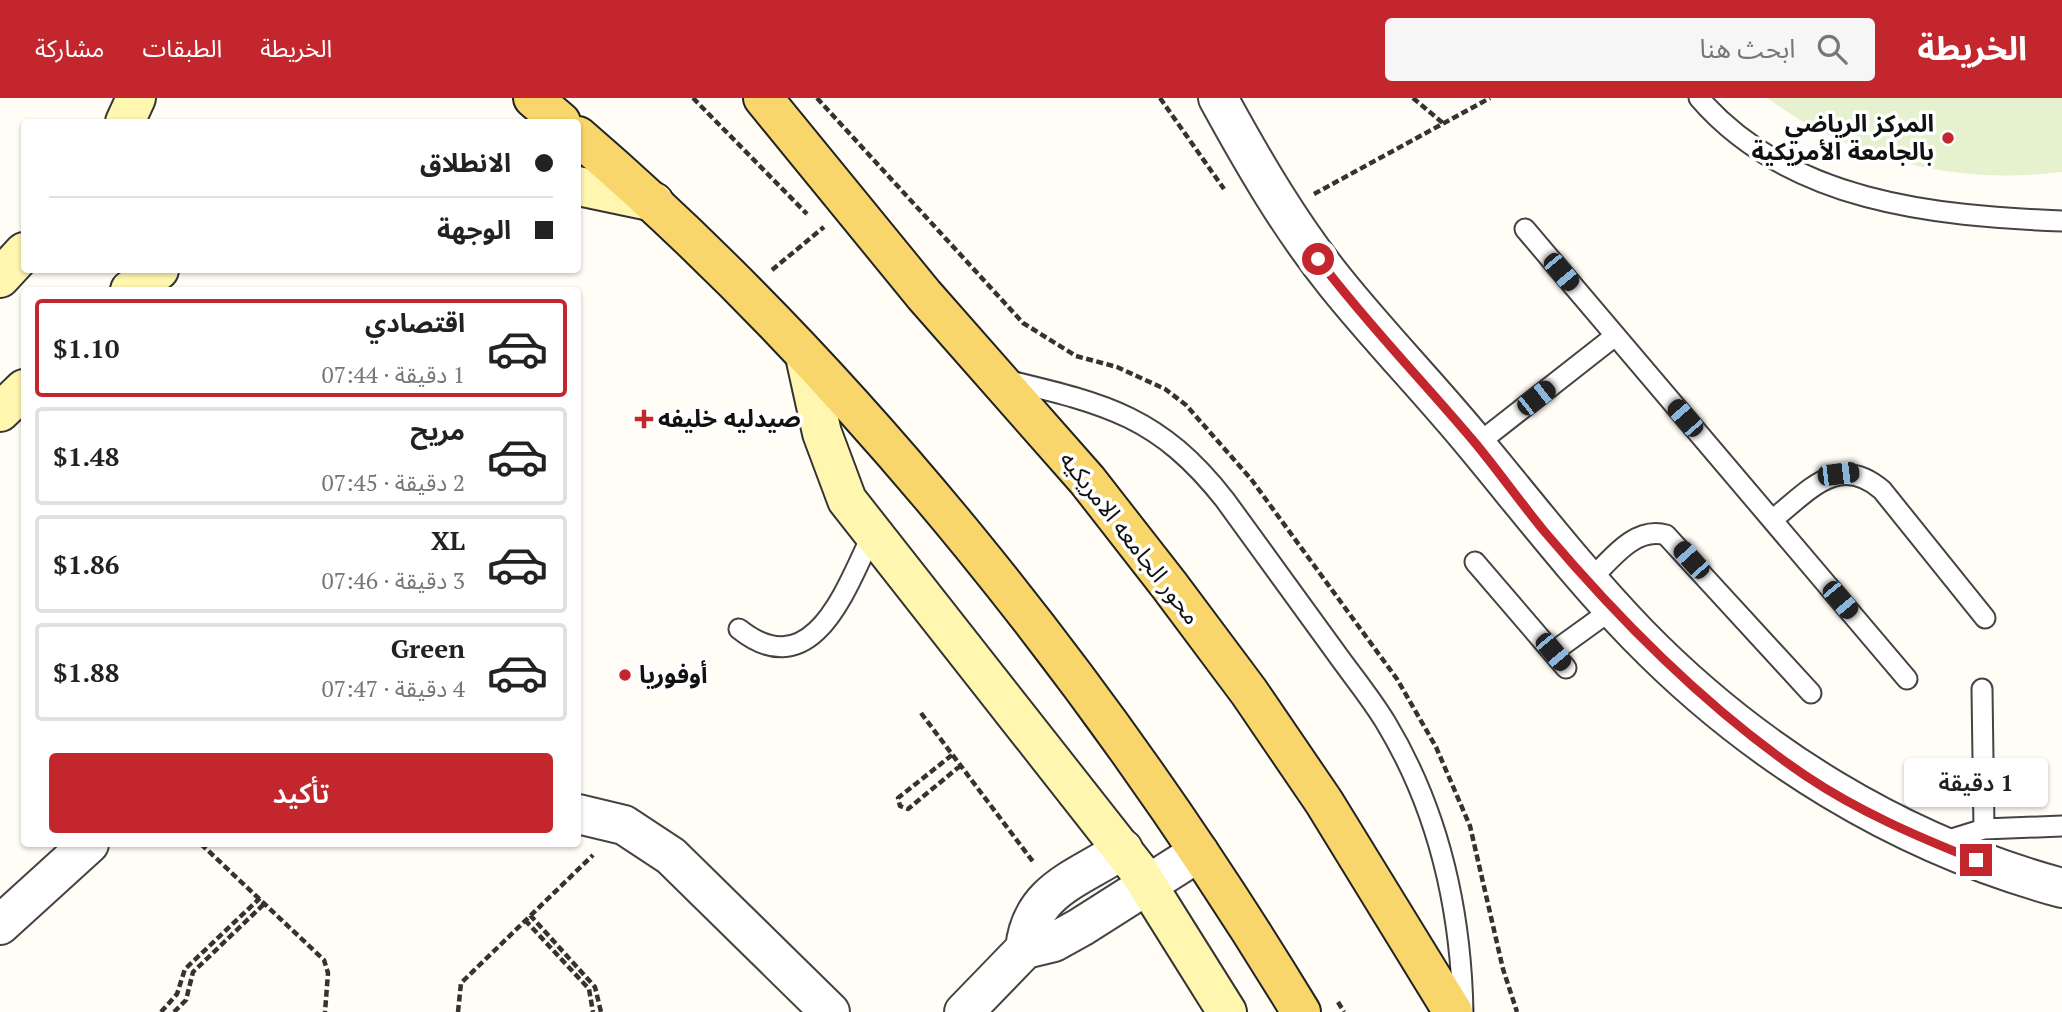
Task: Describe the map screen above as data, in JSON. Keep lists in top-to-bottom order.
{
  "streets": {
    "main road": ["محور الجامعه الامريكيه"]
  },
  "places": {
    "other": ["المركز الرياضي بالجامعة الأمريكية", "أوفوريا"],
    "health": ["صيدليه خليفه"]
  },
  "page": {
    "header": "الخريطة",
    "search": "ابحث هنا",
    "nav": ["الخريطة", "الطبقات", "مشاركة"],
    "banner": ["الانطلاق", "الوجهة"],
    "list": [
      {
        "name": "اقتصادي",
        "note": "1 دقيقة · 07:44",
        "value": "$1.10"
      },
      {
        "name": "مريح",
        "note": "2 دقيقة · 07:45",
        "value": "$1.48"
      },
      {
        "name": "XL",
        "note": "3 دقيقة · 07:46",
        "value": "$1.86"
      },
      {
        "name": "Green",
        "note": "4 دقيقة · 07:47",
        "value": "$1.88"
      }
    ],
    "buttons": "تأكيد",
    "bubble": "1 دقيقة"
  }
}
